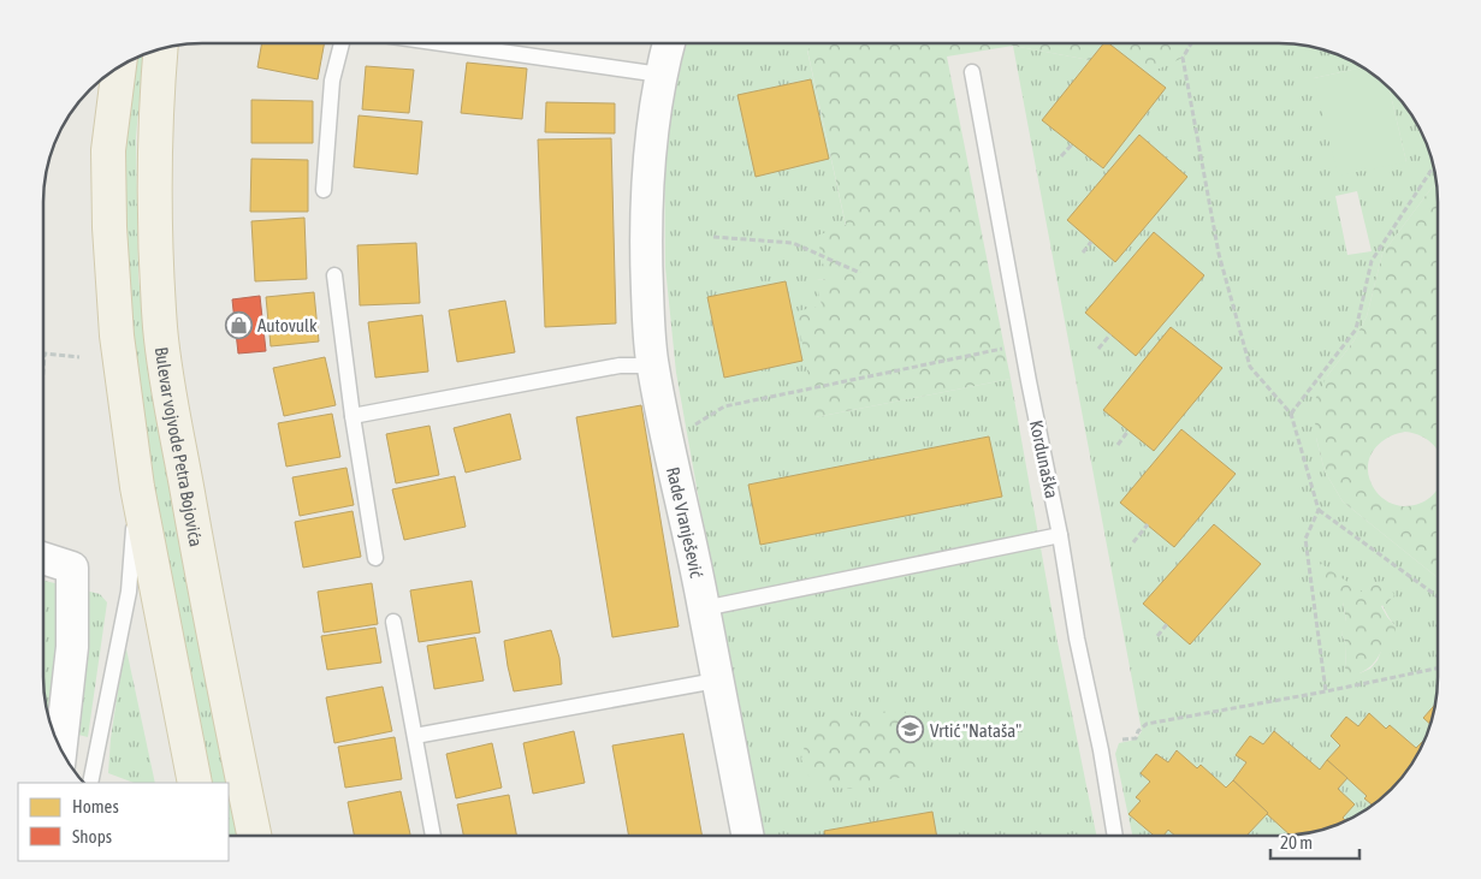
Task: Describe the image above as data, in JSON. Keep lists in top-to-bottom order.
{
  "streets": {
    "main road": ["Bulevar vojvode Petra Bojovića"],
    "street": ["Rade Vranješević"],
    "lane": ["Kordunaška"]
  },
  "places": {
    "shop": ["Autovulk"],
    "school or university": ["Vrtić \"Nataša\""]
  },
  "legend": ["Homes", "Shops"],
  "scale_bar": "20 m"
}
